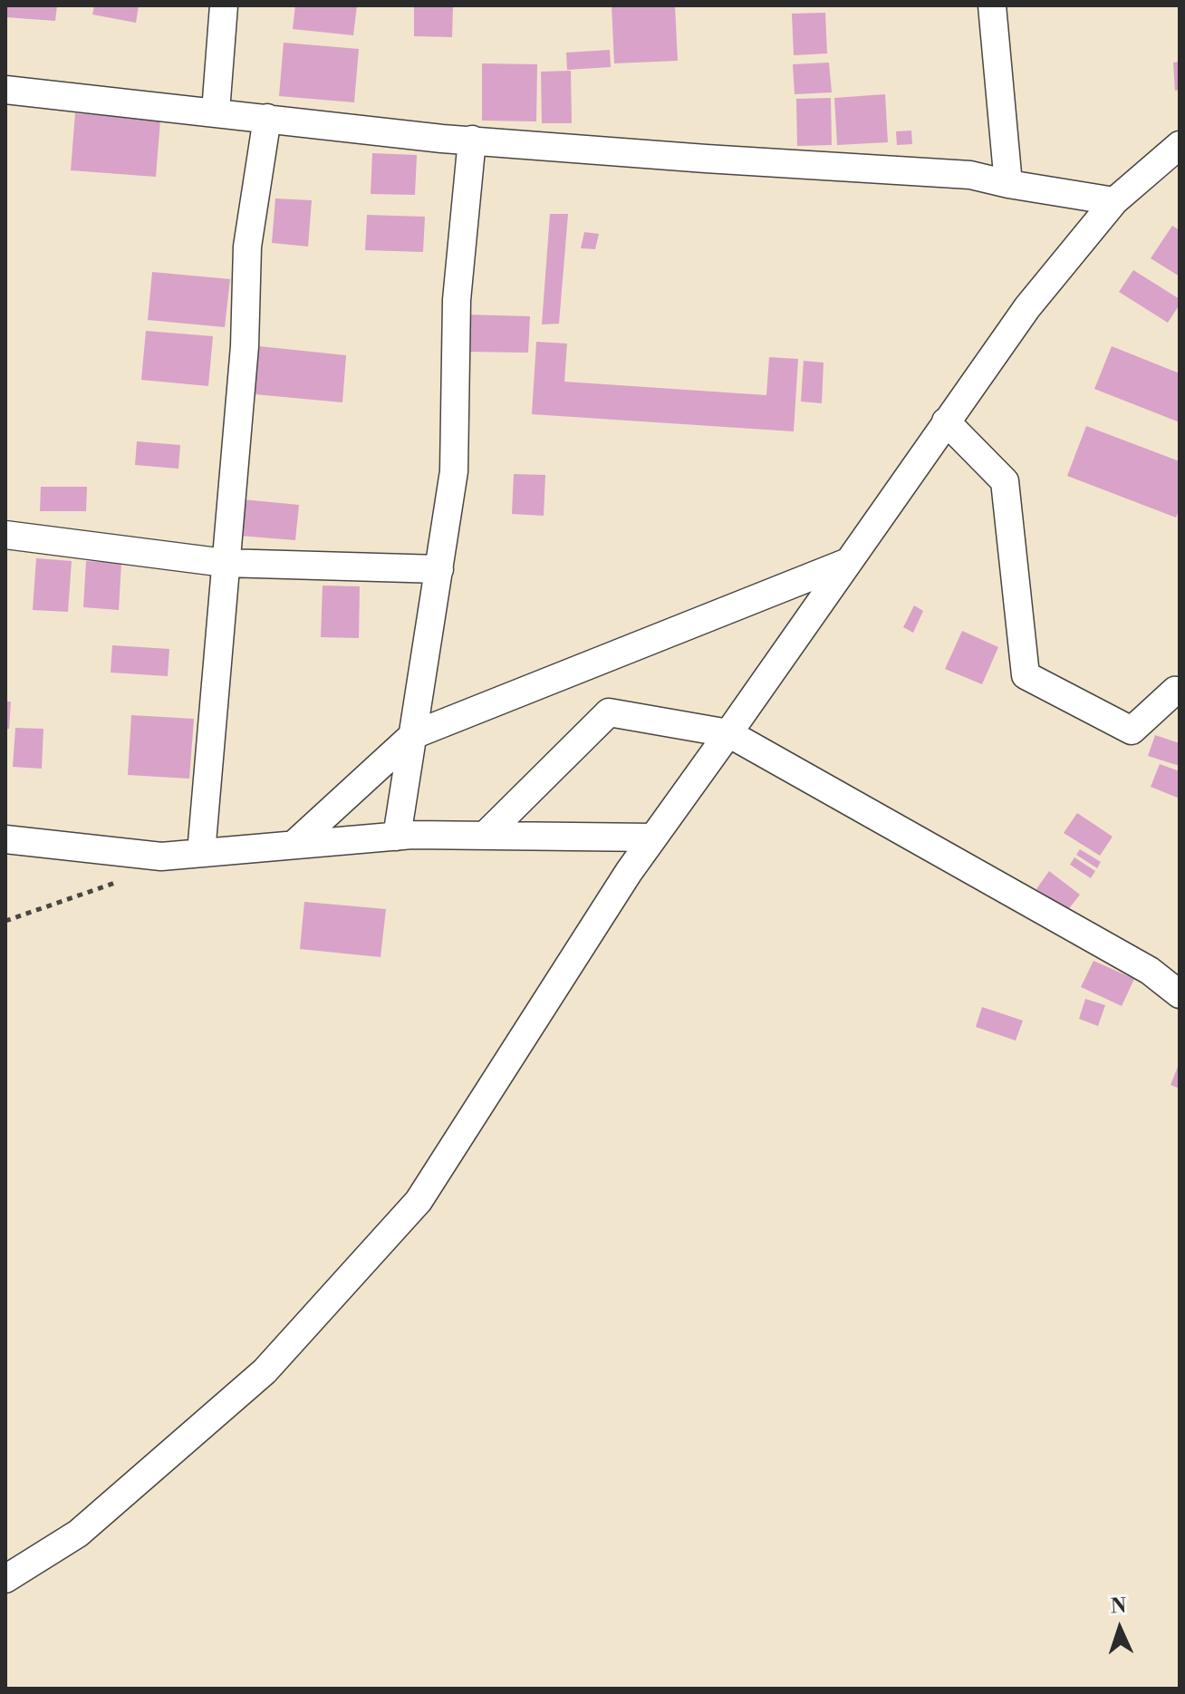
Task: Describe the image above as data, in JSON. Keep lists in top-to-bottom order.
{
  "north": "top"
}
